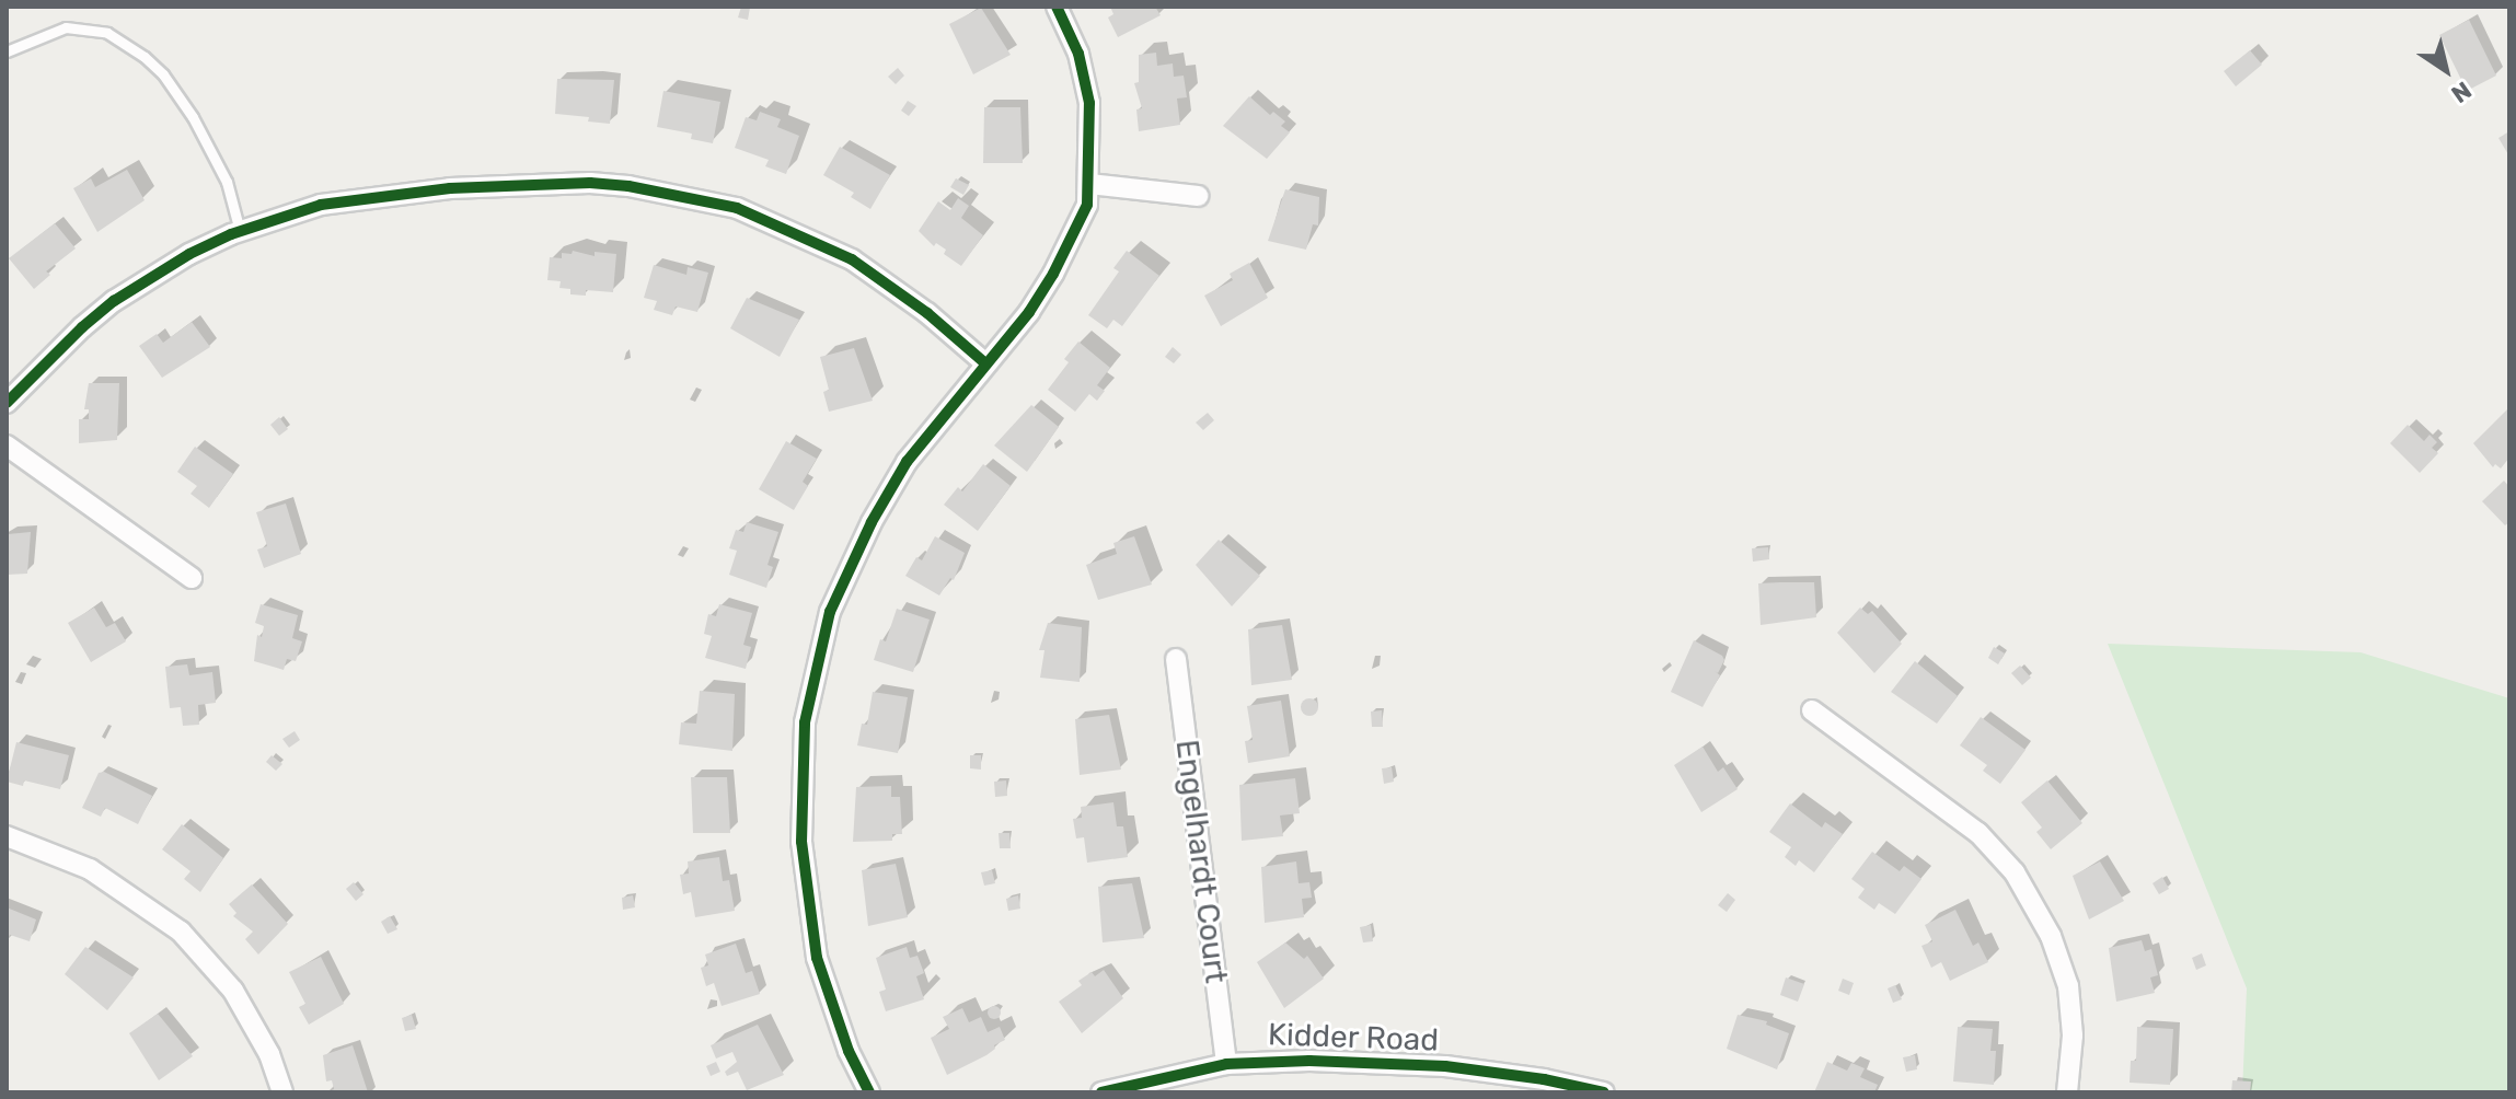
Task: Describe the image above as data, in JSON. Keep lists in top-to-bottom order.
{
  "streets": {
    "street": ["Engelhardt Court", "Kidder Road"]
  },
  "crossings": [
    ["Engelhardt Court", "Kidder Road"]
  ],
  "north": "bottom right"
}
